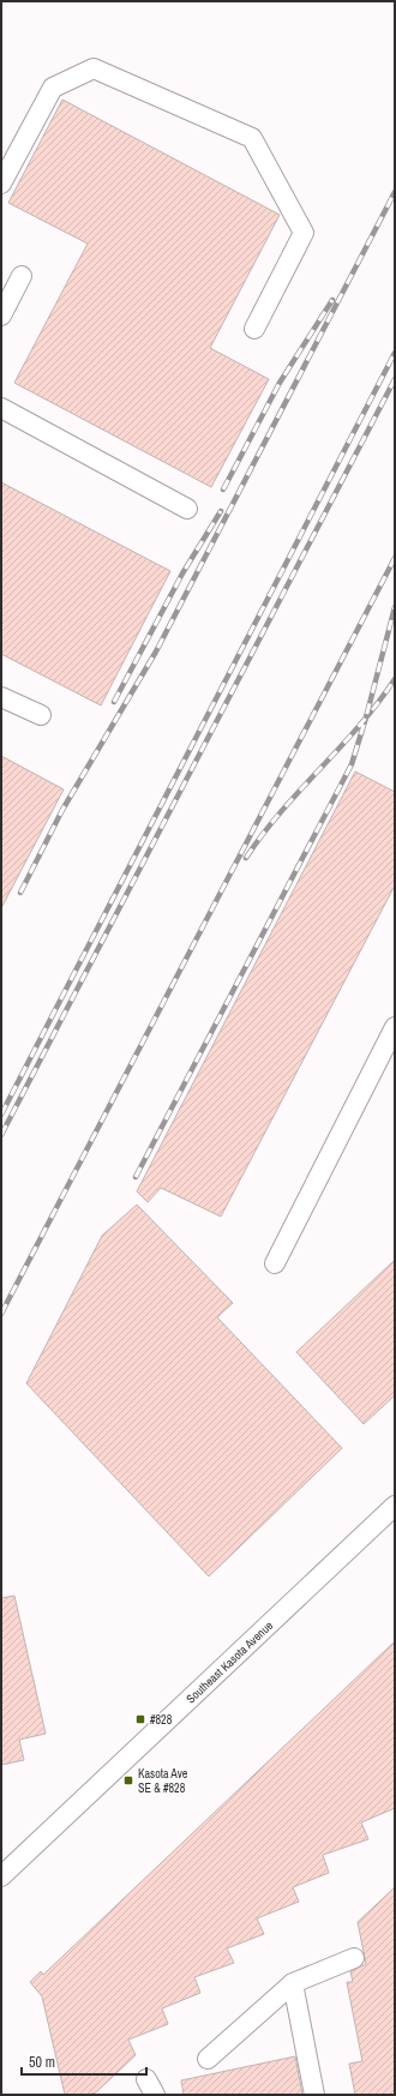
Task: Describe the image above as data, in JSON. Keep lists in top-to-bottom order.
{
  "streets": {
    "street": ["Southeast Kasota Avenue"]
  },
  "places": {
    "transit": ["#828", "Kasota Ave SE & #828"]
  },
  "scale_bar": "50 m"
}
